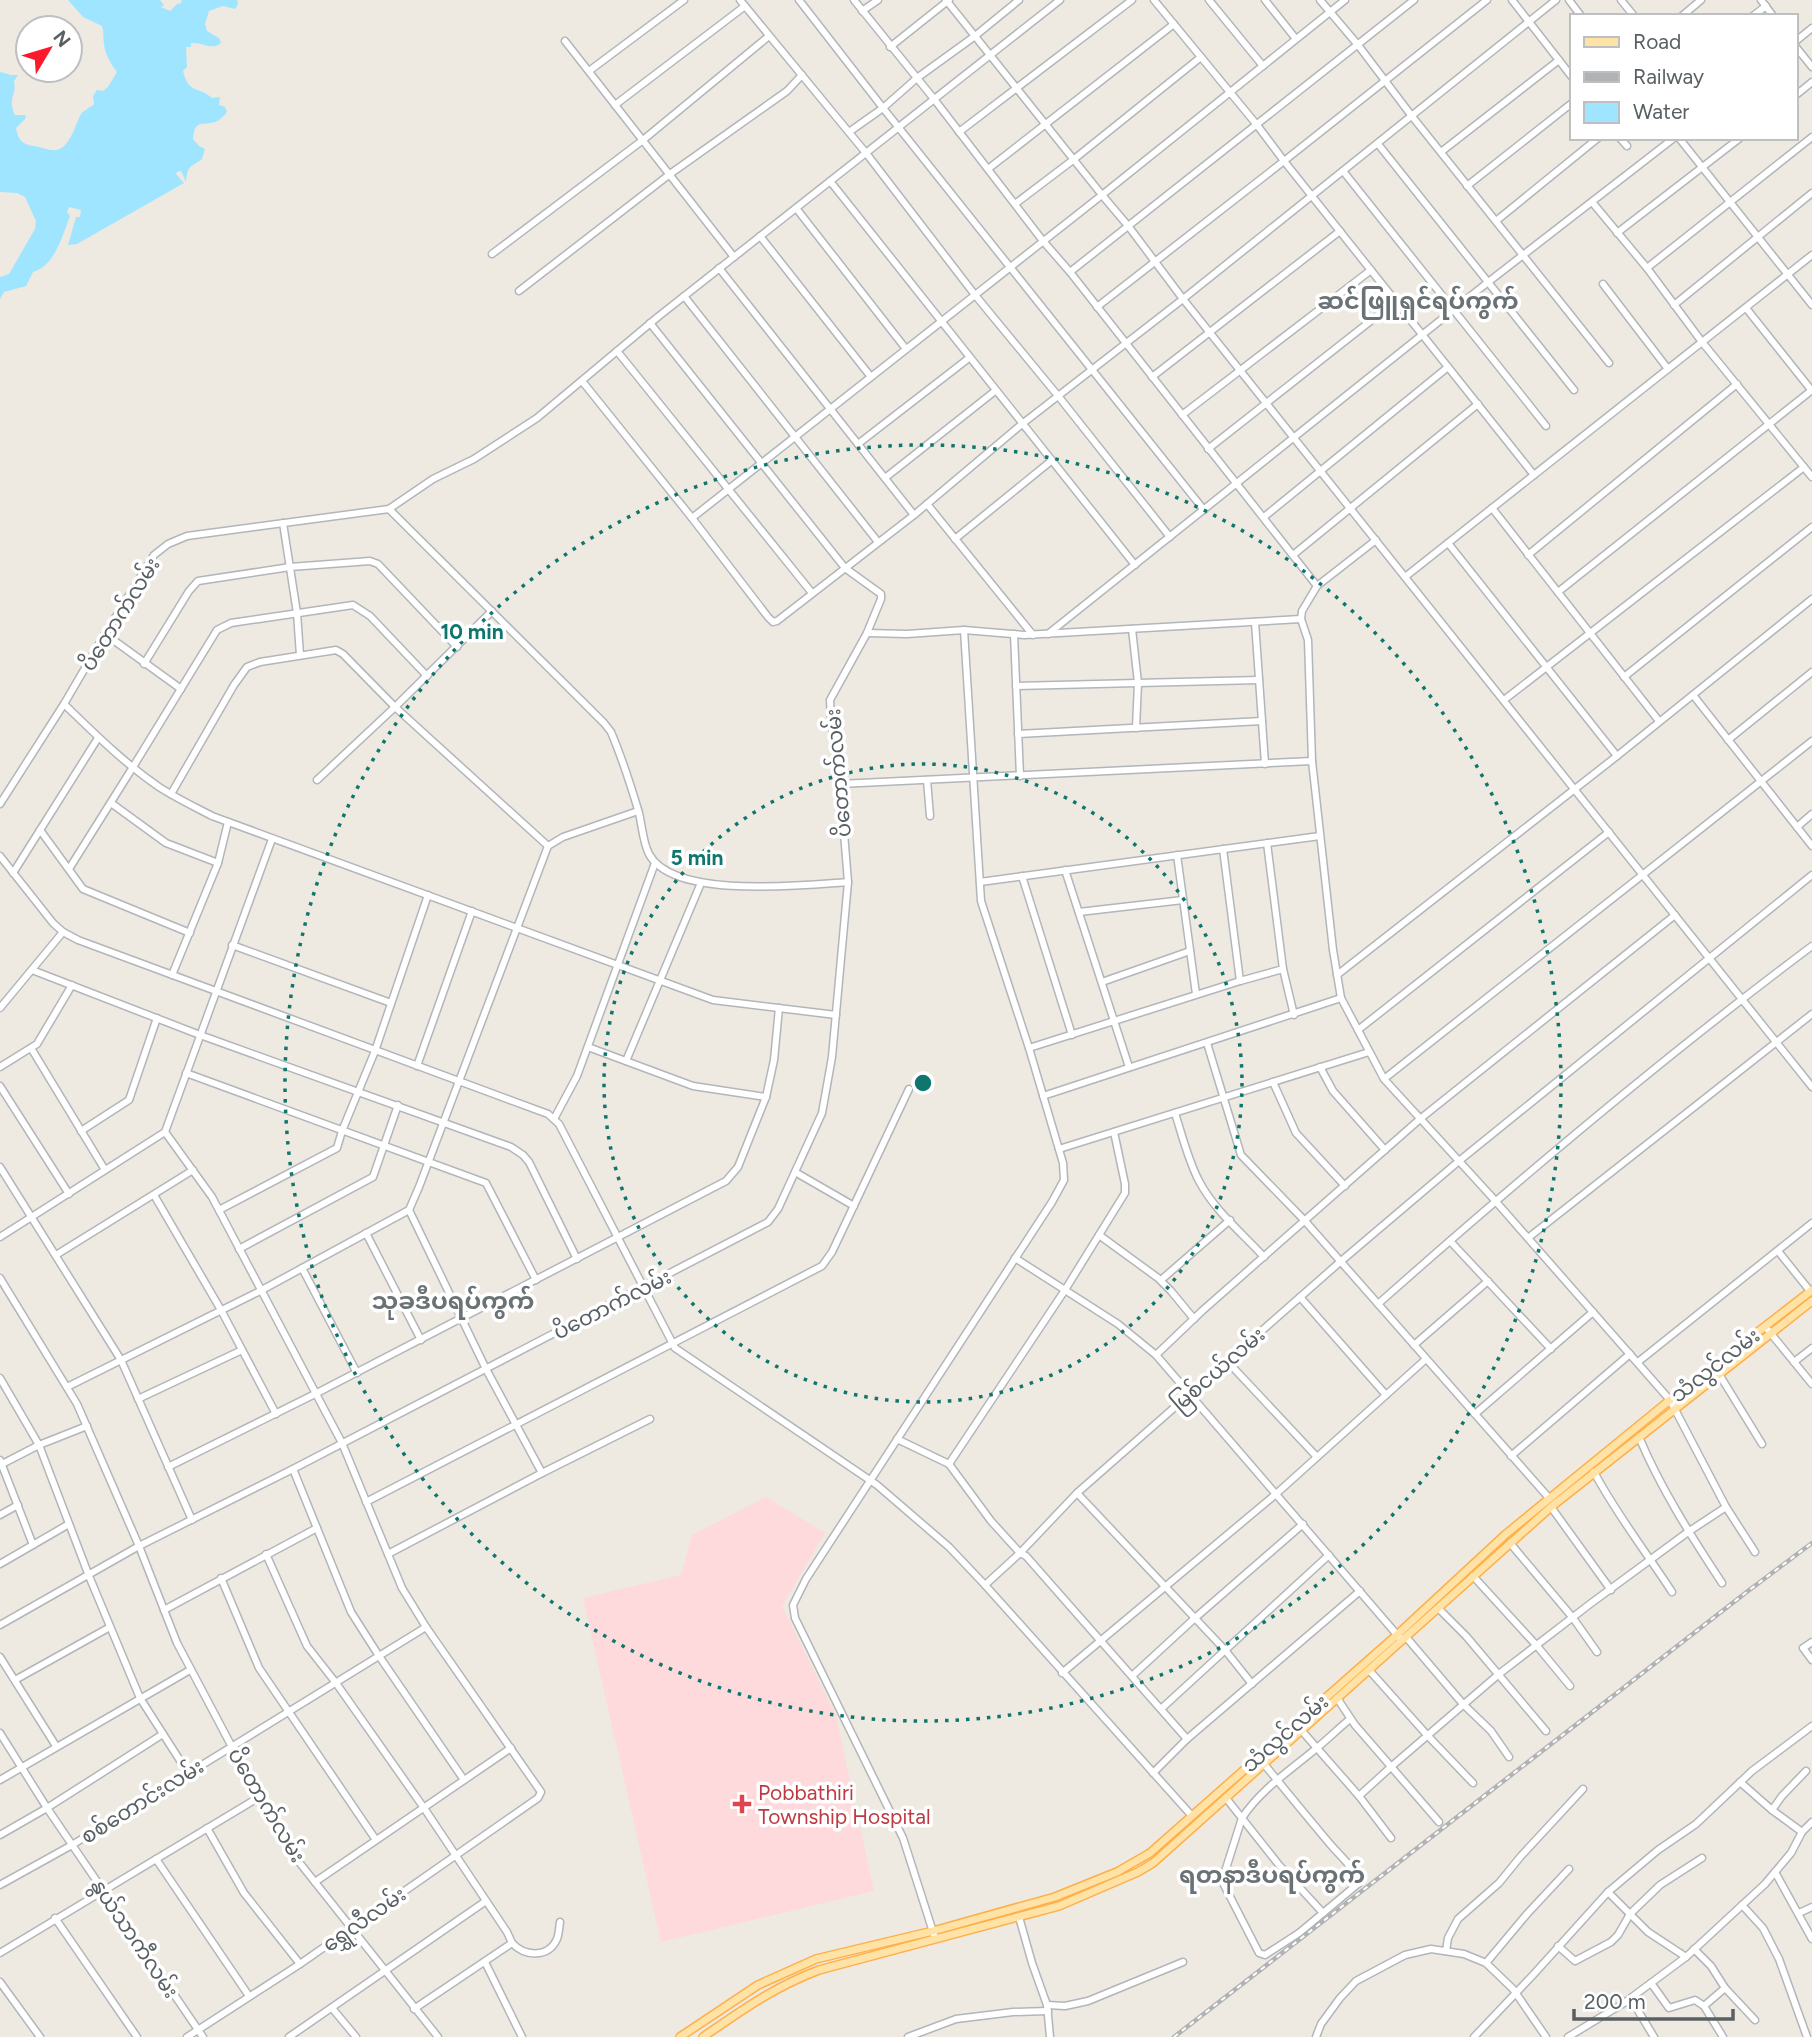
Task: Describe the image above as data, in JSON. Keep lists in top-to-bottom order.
{
  "streets": {
    "main road": ["သံလွင်လမ်း"],
    "street": [
      "ပိတောက်လမ်း",
      "မြစ်ငယ်လမ်း",
      "စစ်တောင်းလမ်း",
      "ရွှေလီလမ်း",
      "နွယ်သာကီလမ်း"
    ]
  },
  "crossings": [
    ["ပိတောက်လမ်း", "စစ်တောင်းလမ်း"],
    ["ပိတောက်လမ်း", "ရွှေလီလမ်း"],
    ["စစ်တောင်းလမ်း", "နွယ်သာကီလမ်း"],
    ["ရွှေလီလမ်း", "နွယ်သာကီလမ်း"]
  ],
  "districts": ["ဆင်ဖြူရှင်ရပ်ကွက်", "သုခဒီပရပ်ကွက်", "ရတနာဒီပရပ်ကွက်"],
  "places": {
    "health": ["Pobbathiri Township Hospital"]
  },
  "legend": ["Road", "Railway", "Water"],
  "scale_bar": "200 m",
  "north": "top right",
  "rings": ["10 min", "5 min"]
}
